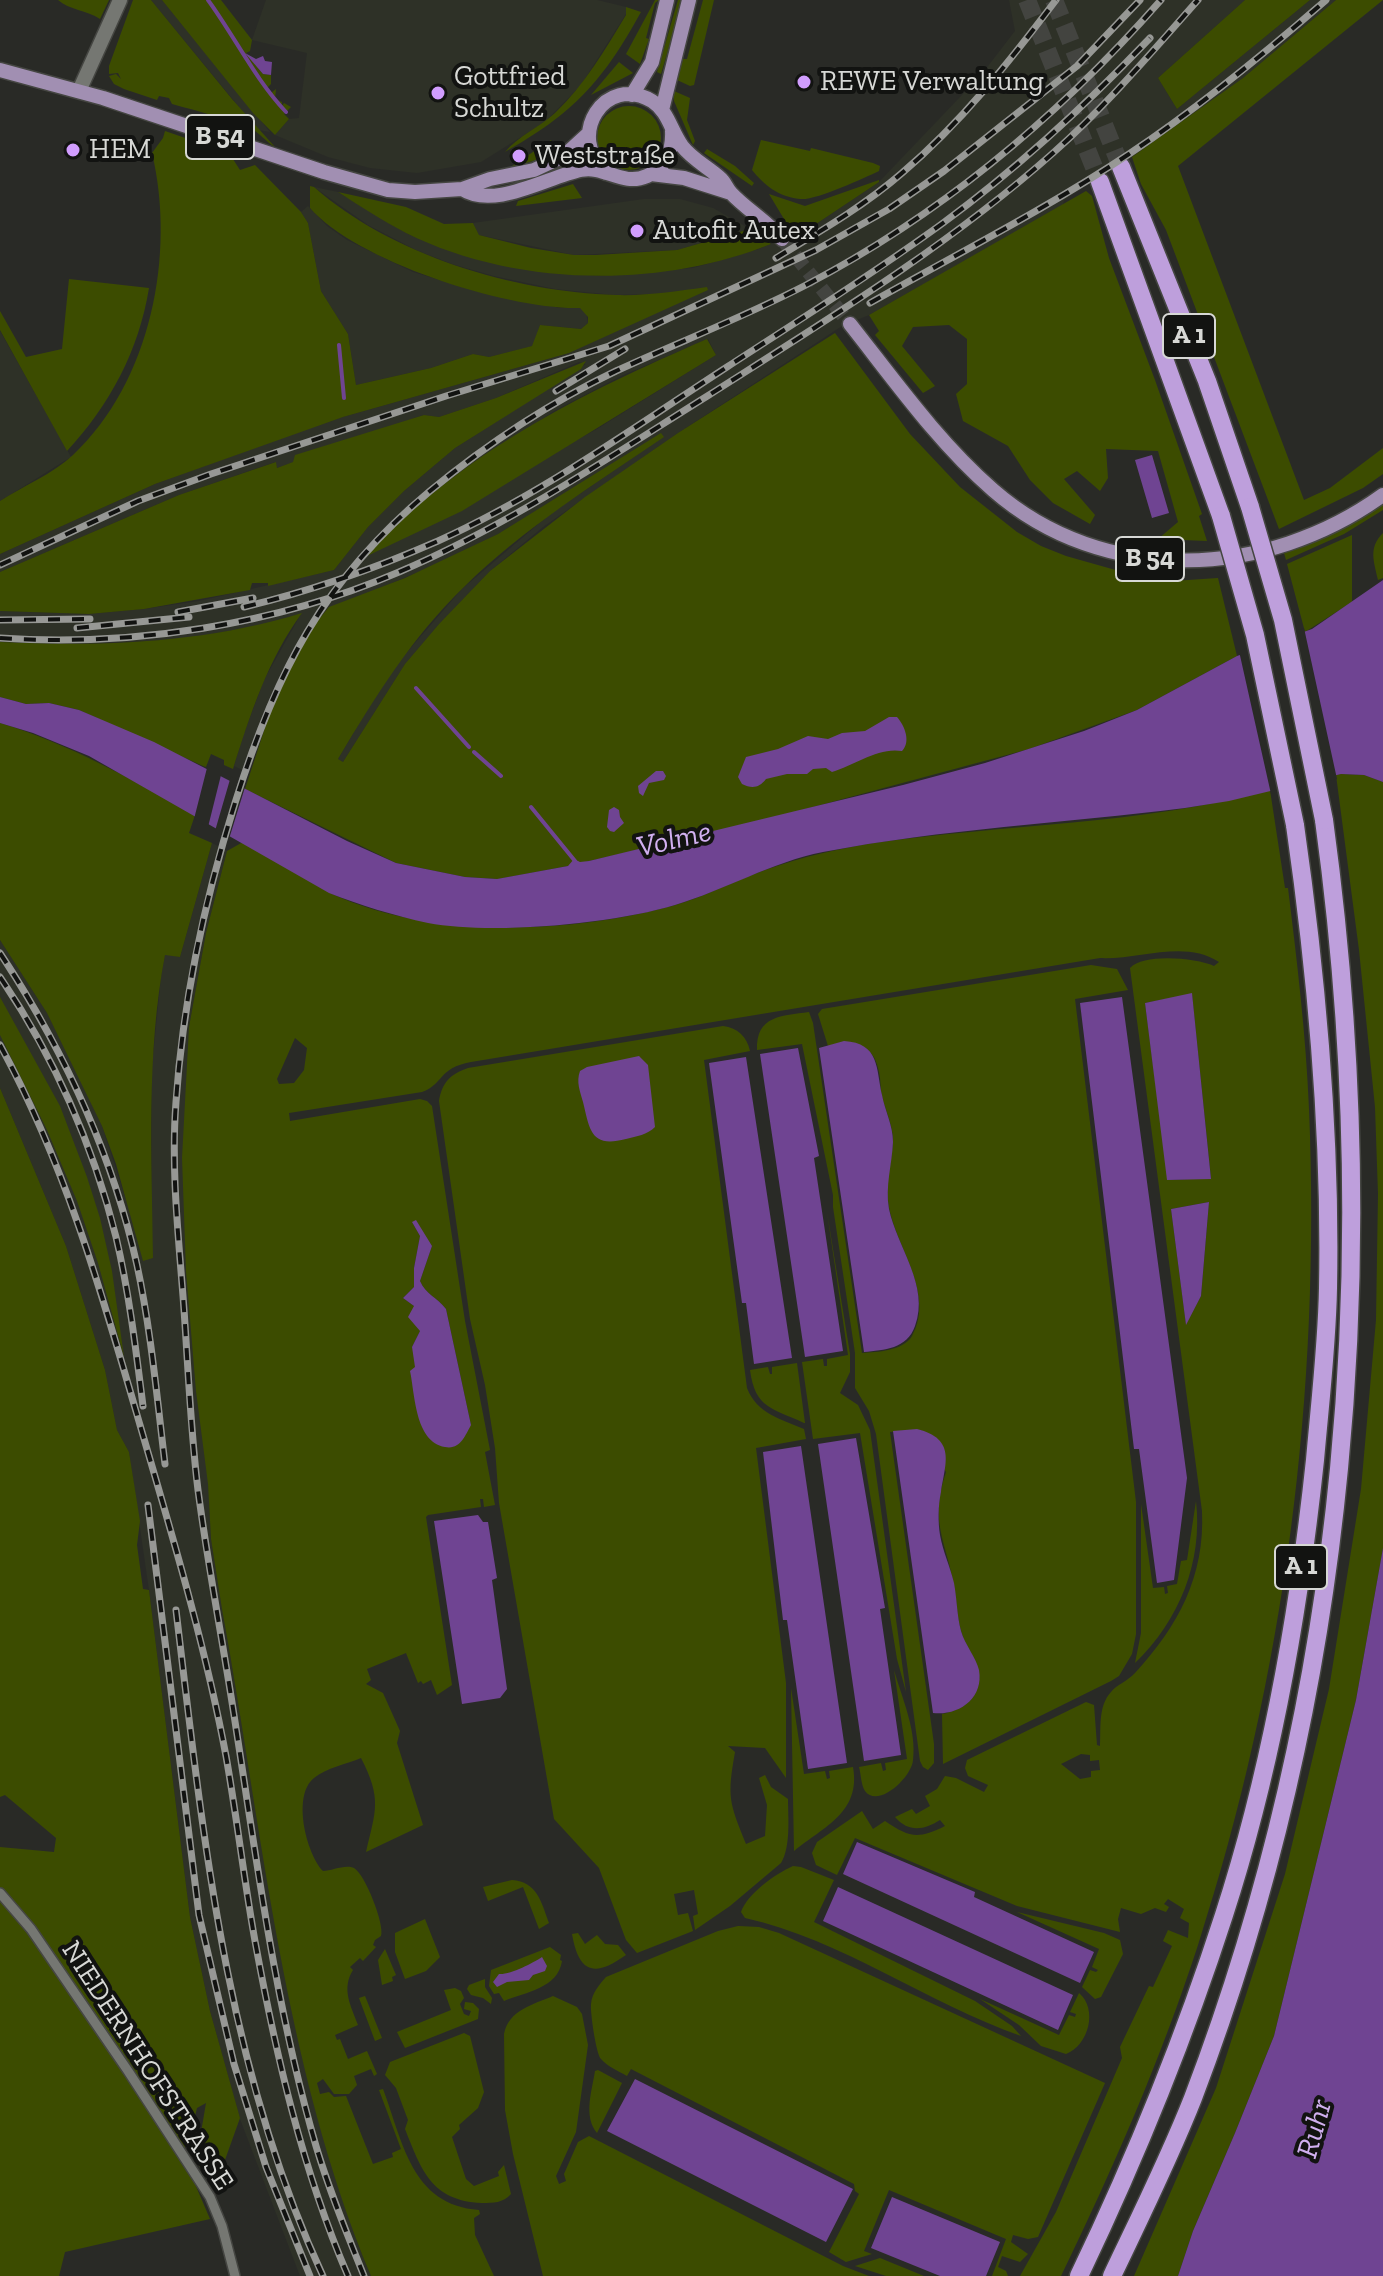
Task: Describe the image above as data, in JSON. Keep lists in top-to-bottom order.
{
  "streets": {
    "highway": ["A 1"],
    "main road": ["B 54"],
    "street": ["NIEDERNHOFSTRASSE"]
  },
  "water": ["Volme", "Ruhr"],
  "places": [
    "REWE Verwaltung",
    "Gottfried Schultz",
    "HEM",
    "Weststraße",
    "Autofit Autex"
  ]
}
